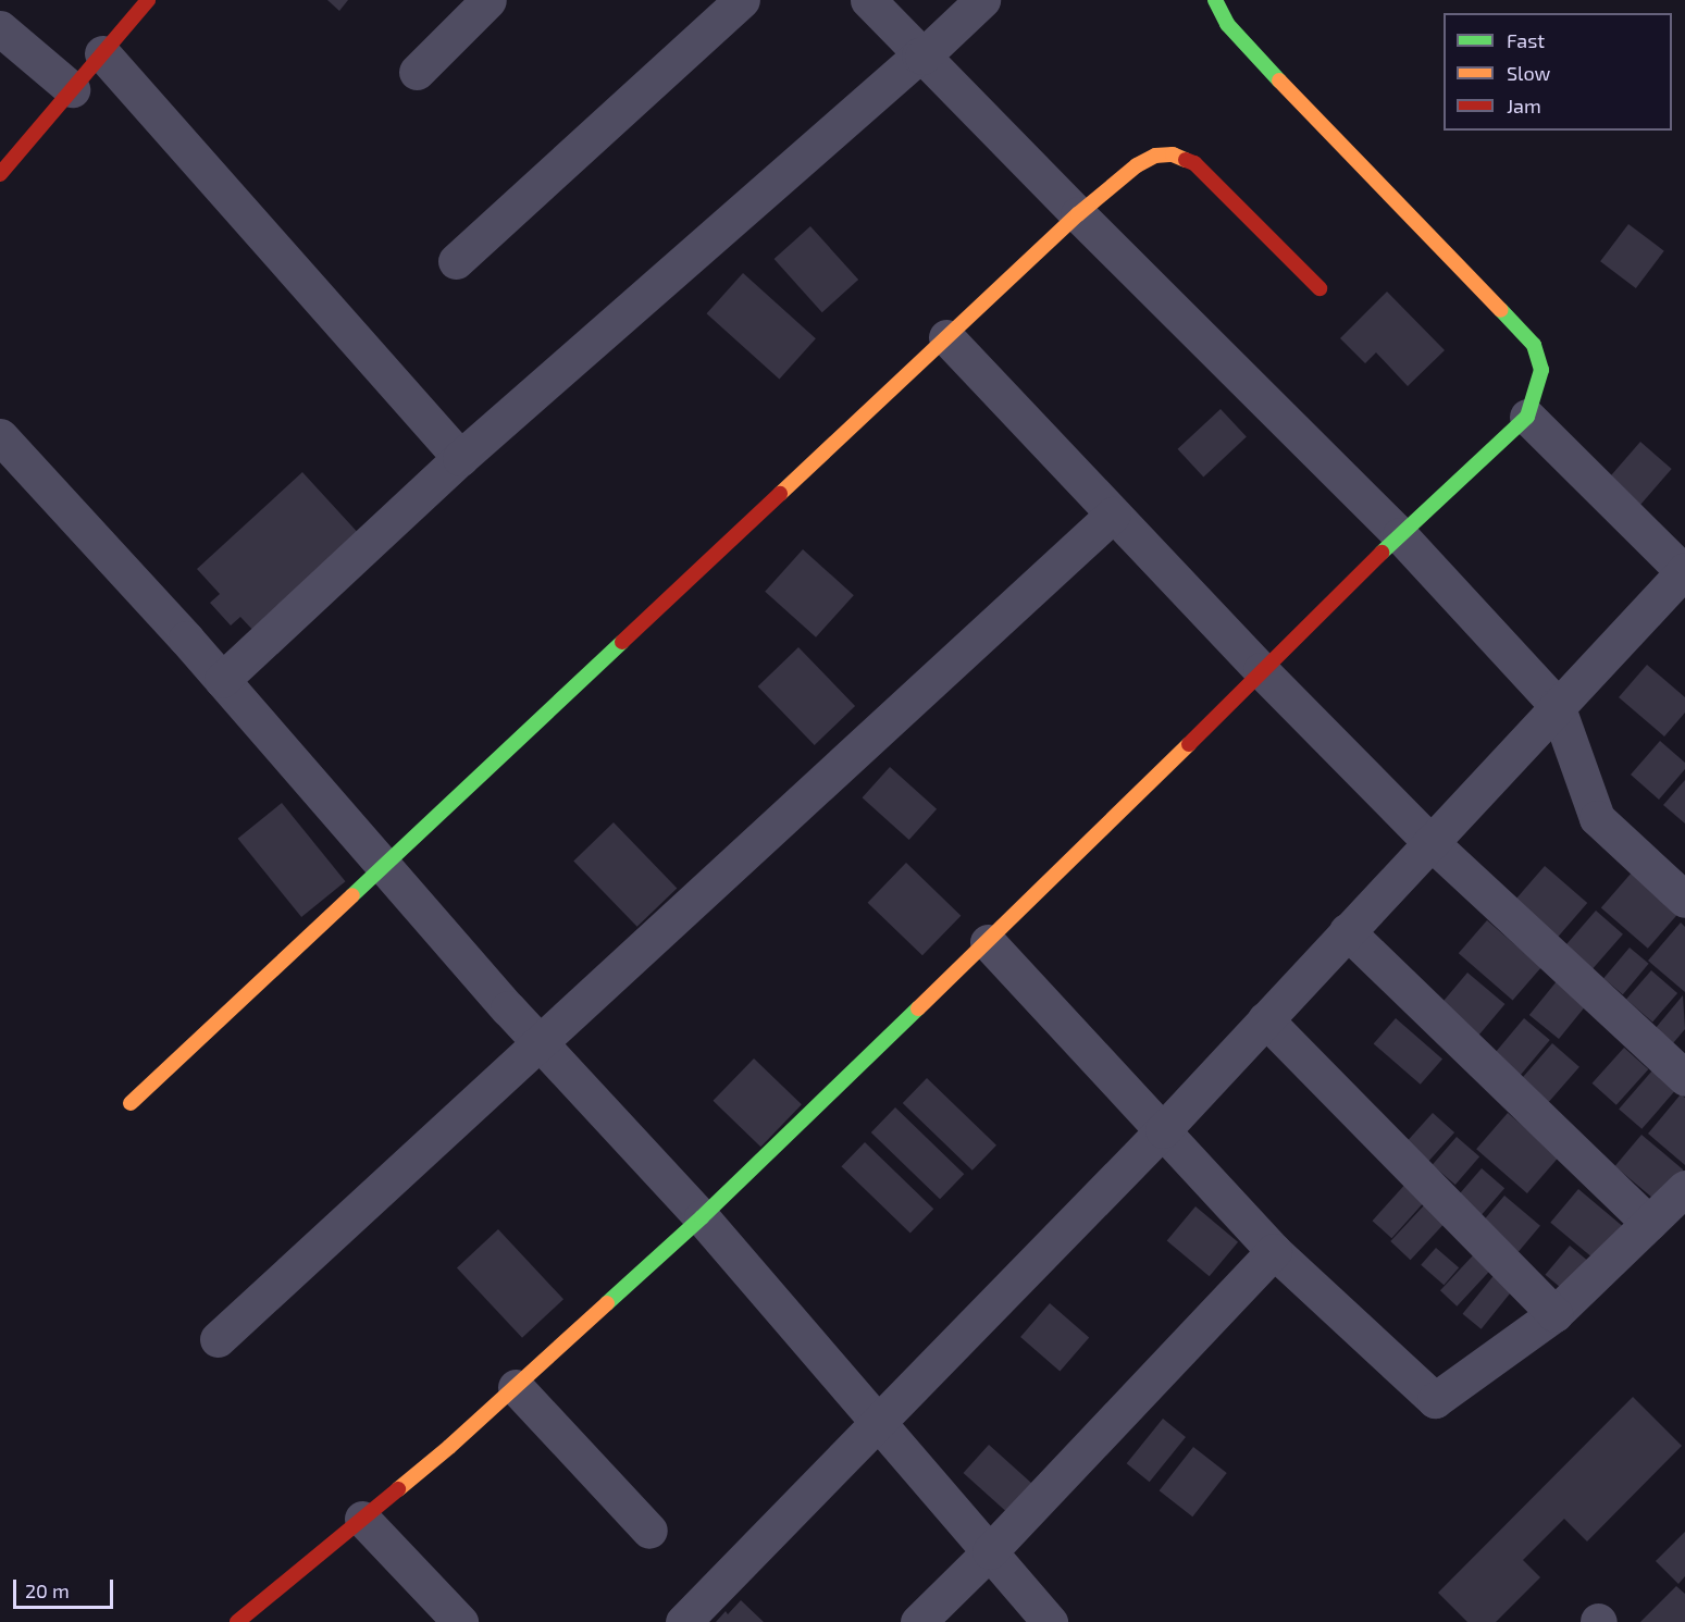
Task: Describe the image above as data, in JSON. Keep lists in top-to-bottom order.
{
  "legend": ["Fast", "Slow", "Jam"],
  "scale_bar": "20 m"
}
